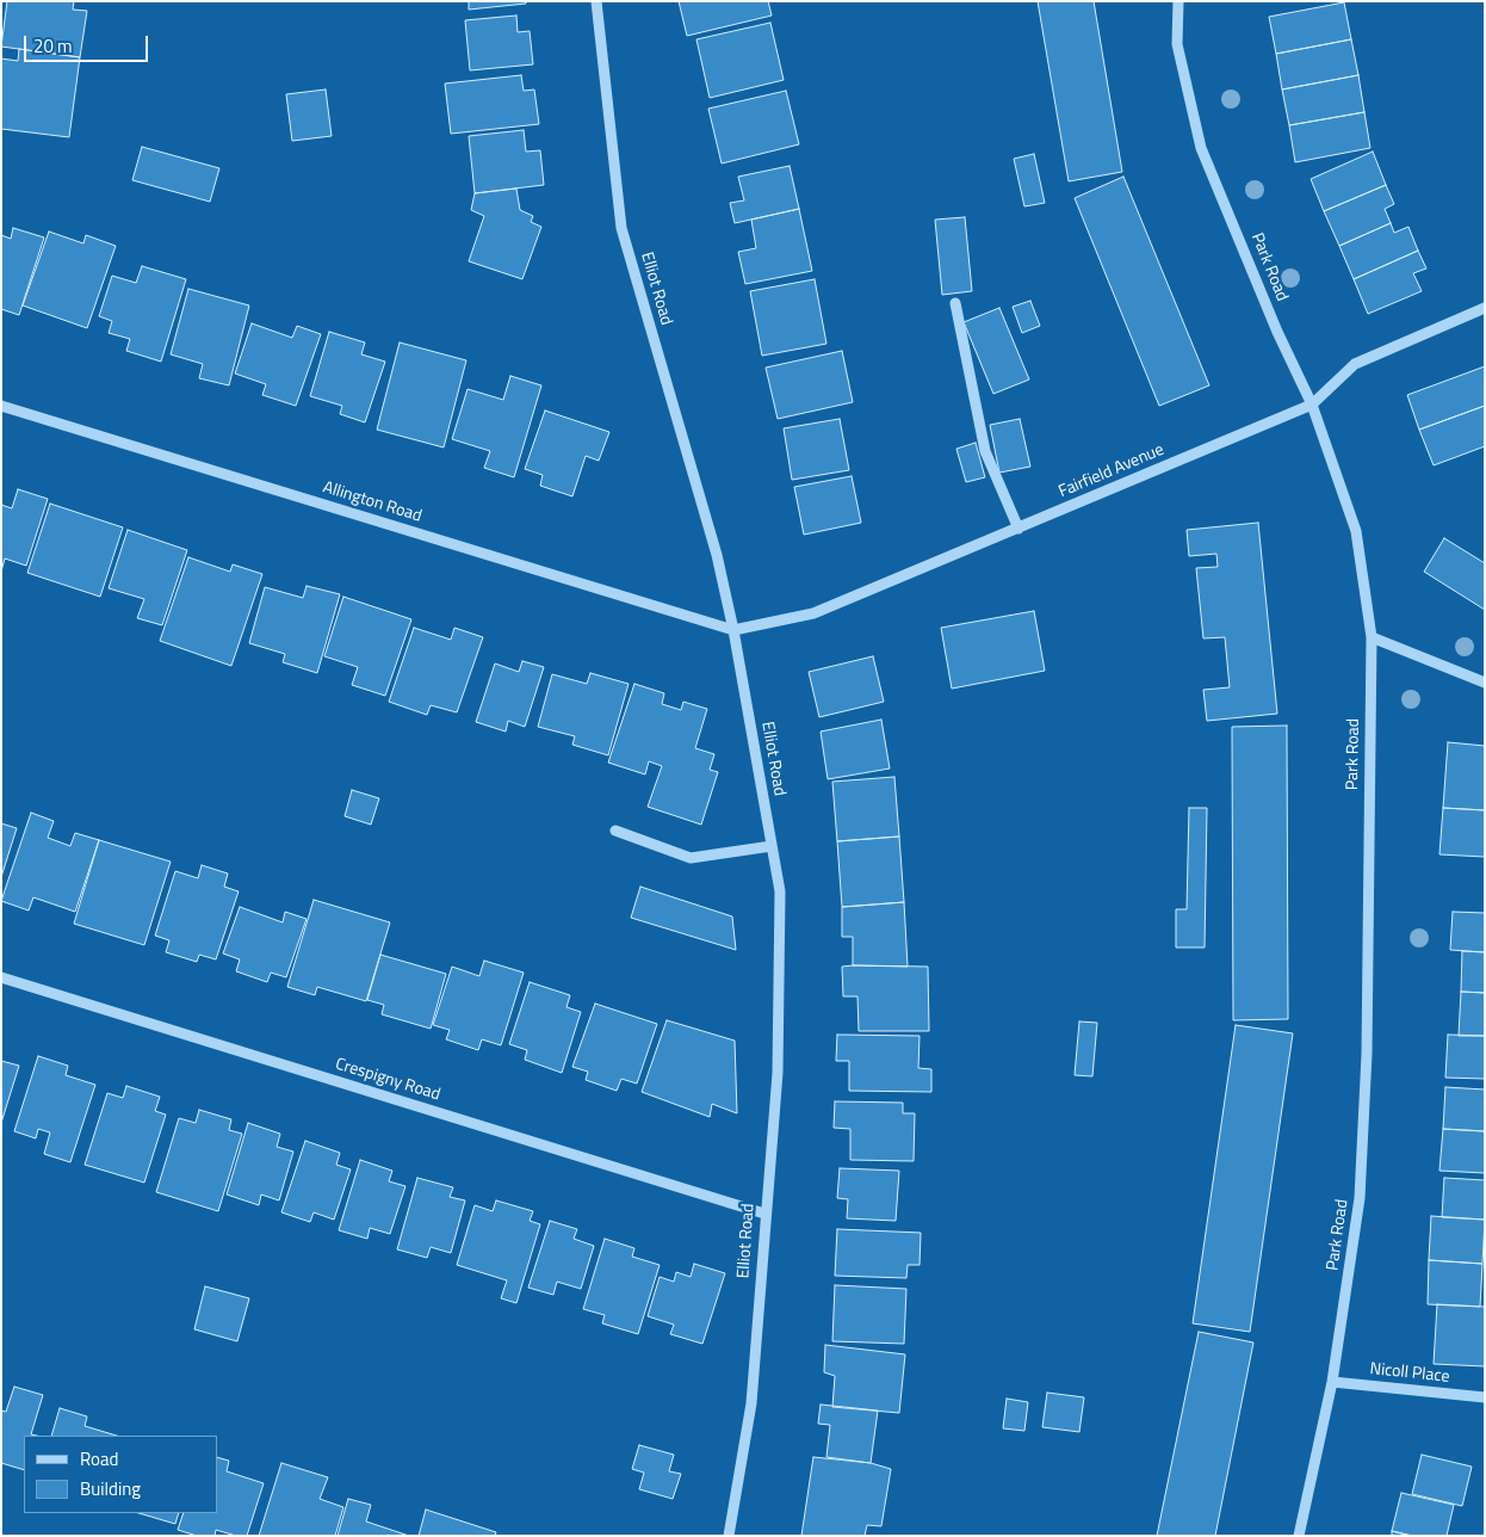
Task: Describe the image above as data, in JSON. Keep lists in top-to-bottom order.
{
  "streets": {
    "street": [
      "Park Road",
      "Elliot Road",
      "Fairfield Avenue",
      "Allington Road",
      "Crespigny Road",
      "Nicoll Place"
    ]
  },
  "crossings": [
    ["Park Road", "Fairfield Avenue"],
    ["Park Road", "Nicoll Place"],
    ["Elliot Road", "Fairfield Avenue"],
    ["Elliot Road", "Allington Road"],
    ["Elliot Road", "Crespigny Road"],
    ["Fairfield Avenue", "Allington Road"]
  ],
  "legend": ["Road", "Building"],
  "scale_bar": "20 m"
}
